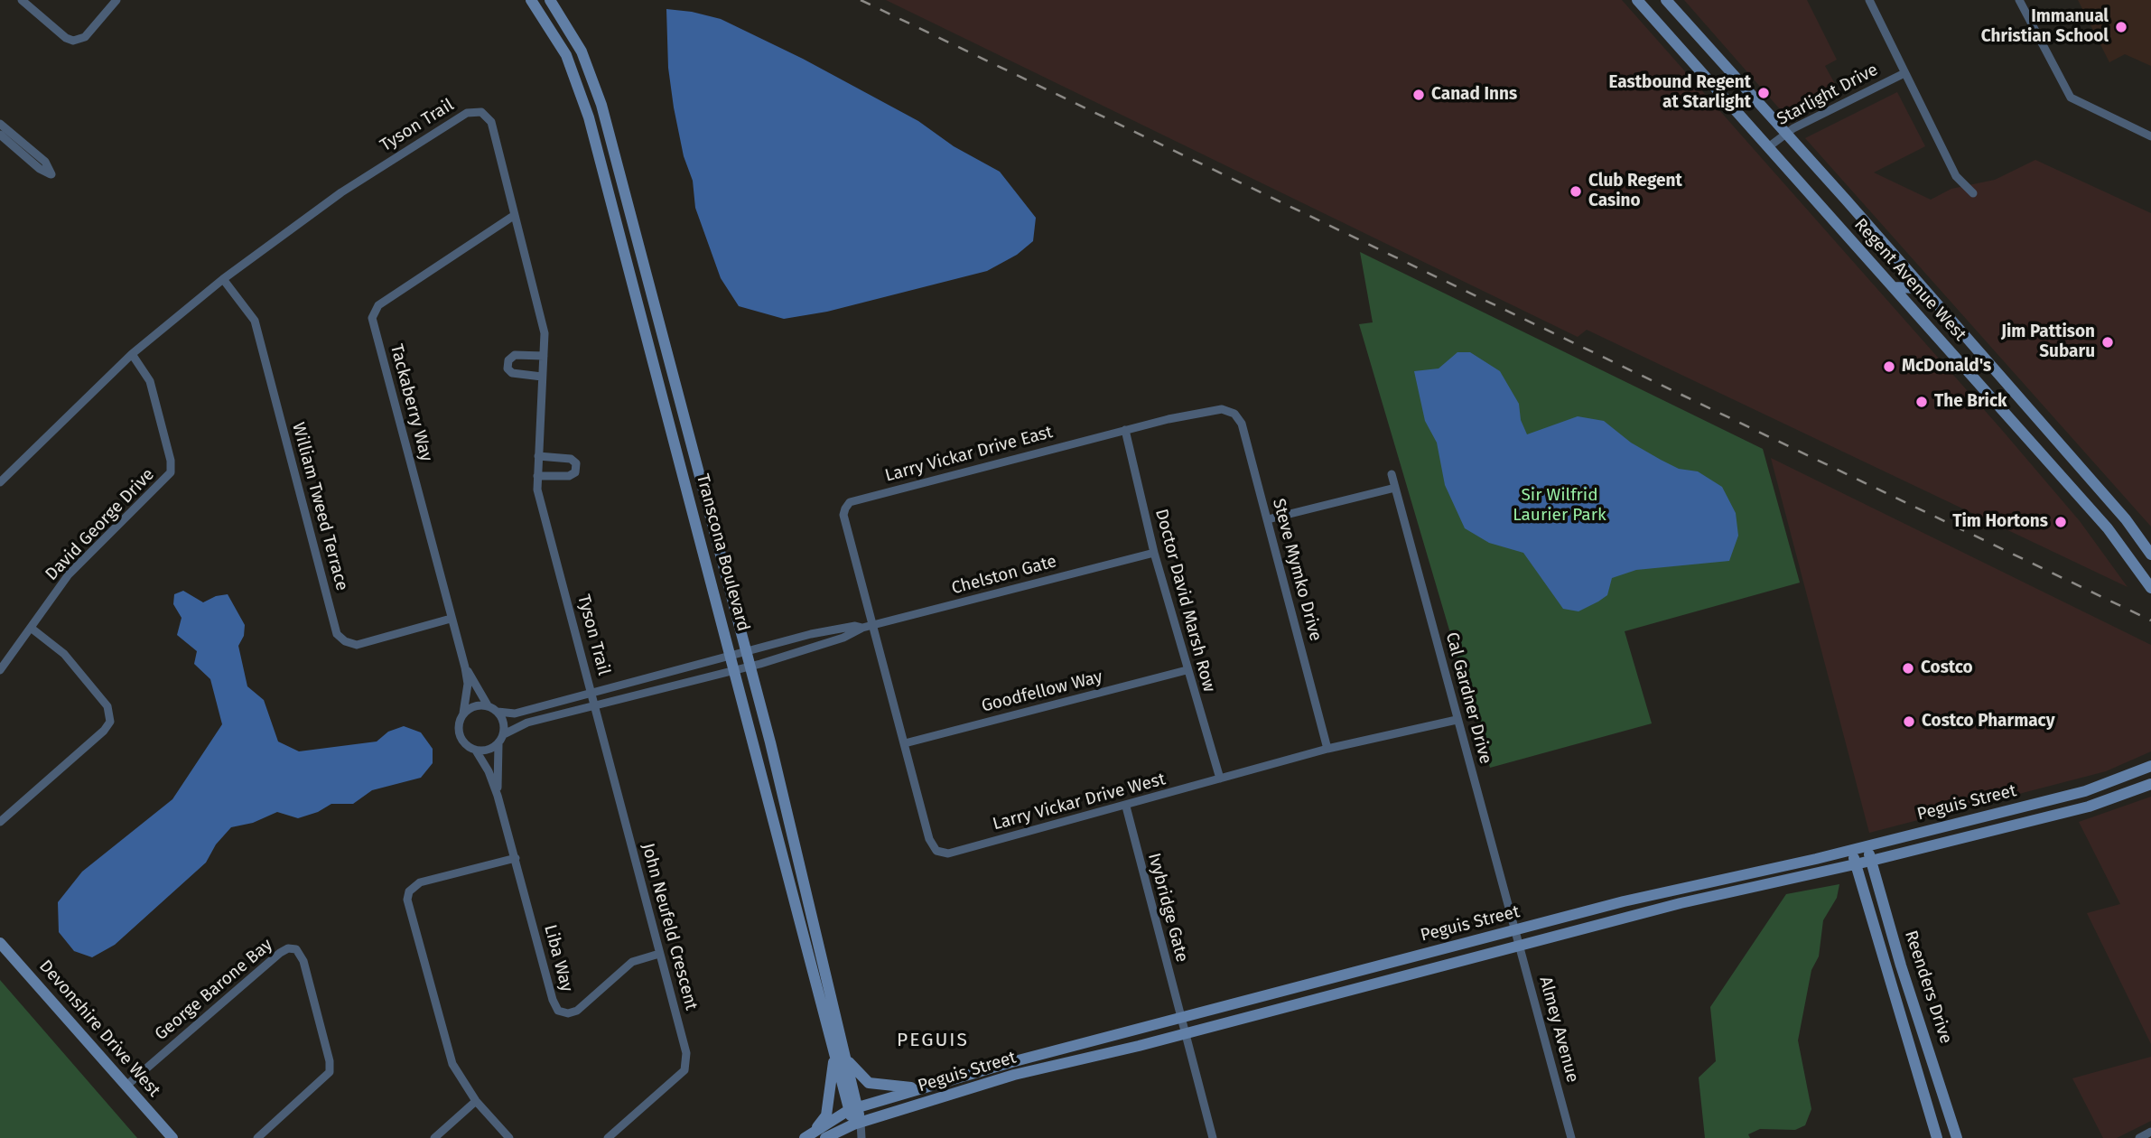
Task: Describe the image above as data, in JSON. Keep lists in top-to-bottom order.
{
  "streets": {
    "street": [
      "Starlight Drive",
      "Tyson Trail",
      "Regent Avenue West",
      "Tackaberry Way",
      "Larry Vickar Drive East",
      "William Tweed Terrace",
      "David George Drive",
      "Transcona Boulevard",
      "Steve Mymko Drive",
      "Chelston Gate",
      "Doctor David Marsh Row",
      "Goodfellow Way",
      "Cal Gardner Drive",
      "Larry Vickar Drive West",
      "Peguis Street",
      "Ivybridge Gate",
      "John Neufeld Crescent",
      "Liba Way",
      "Reenders Drive",
      "George Barone Bay",
      "Devonshire Drive West",
      "Almey Avenue"
    ]
  },
  "crossings": [
    ["Starlight Drive", "Regent Avenue West"],
    ["Tyson Trail", "Tackaberry Way"],
    ["Tyson Trail", "William Tweed Terrace"],
    ["Tyson Trail", "David George Drive"],
    ["Tyson Trail", "Chelston Gate"],
    ["Tyson Trail", "John Neufeld Crescent"],
    ["Tackaberry Way", "William Tweed Terrace"],
    ["Larry Vickar Drive East", "Steve Mymko Drive"],
    ["Larry Vickar Drive East", "Chelston Gate"],
    ["Larry Vickar Drive East", "Doctor David Marsh Row"],
    ["Larry Vickar Drive East", "Larry Vickar Drive West"],
    ["Transcona Boulevard", "Chelston Gate"],
    ["Transcona Boulevard", "Peguis Street"],
    ["Steve Mymko Drive", "Larry Vickar Drive West"],
    ["Chelston Gate", "Doctor David Marsh Row"],
    ["Chelston Gate", "Larry Vickar Drive West"],
    ["Chelston Gate", "John Neufeld Crescent"],
    ["Chelston Gate", "Liba Way"],
    ["Doctor David Marsh Row", "Goodfellow Way"],
    ["Doctor David Marsh Row", "Larry Vickar Drive West"],
    ["Goodfellow Way", "Larry Vickar Drive West"],
    ["Cal Gardner Drive", "Larry Vickar Drive West"],
    ["Cal Gardner Drive", "Peguis Street"],
    ["Cal Gardner Drive", "Almey Avenue"],
    ["Larry Vickar Drive West", "Ivybridge Gate"],
    ["Peguis Street", "Ivybridge Gate"],
    ["Peguis Street", "Reenders Drive"],
    ["Peguis Street", "Almey Avenue"],
    ["John Neufeld Crescent", "Liba Way"],
    ["George Barone Bay", "Devonshire Drive West"]
  ],
  "districts": ["PEGUIS"],
  "parks": ["Sir Wilfrid Laurier Park"],
  "places": [
    "Immanual Christian School",
    "Eastbound Regent at Starlight",
    "Canad Inns",
    "Club Regent Casino",
    "Jim Pattison Subaru",
    "McDonald's",
    "The Brick",
    "Tim Hortons",
    "Costco",
    "Costco Pharmacy"
  ]
}
